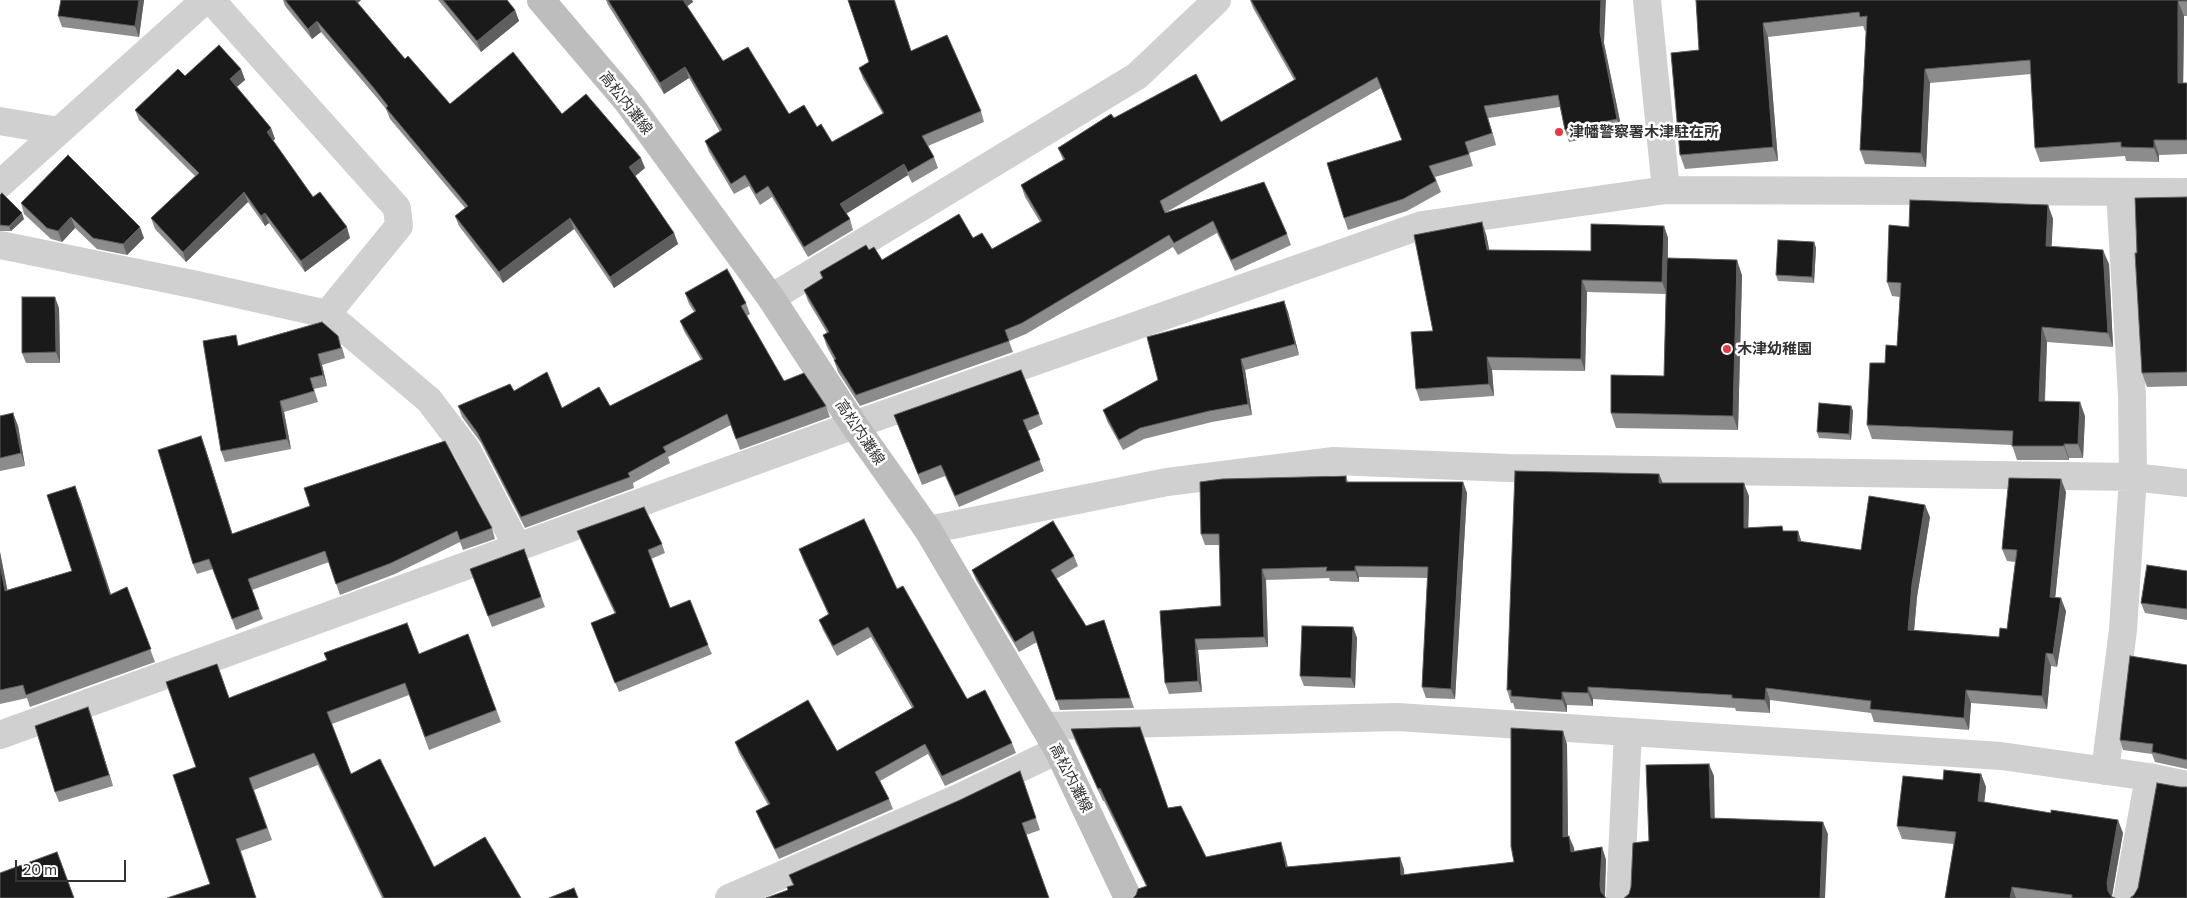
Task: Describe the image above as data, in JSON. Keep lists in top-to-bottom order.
{
  "streets": {
    "main road": ["高松内灘線"]
  },
  "places": ["津幡警察署木津駐在所", "木津幼稚園"],
  "scale_bar": "20 m"
}
